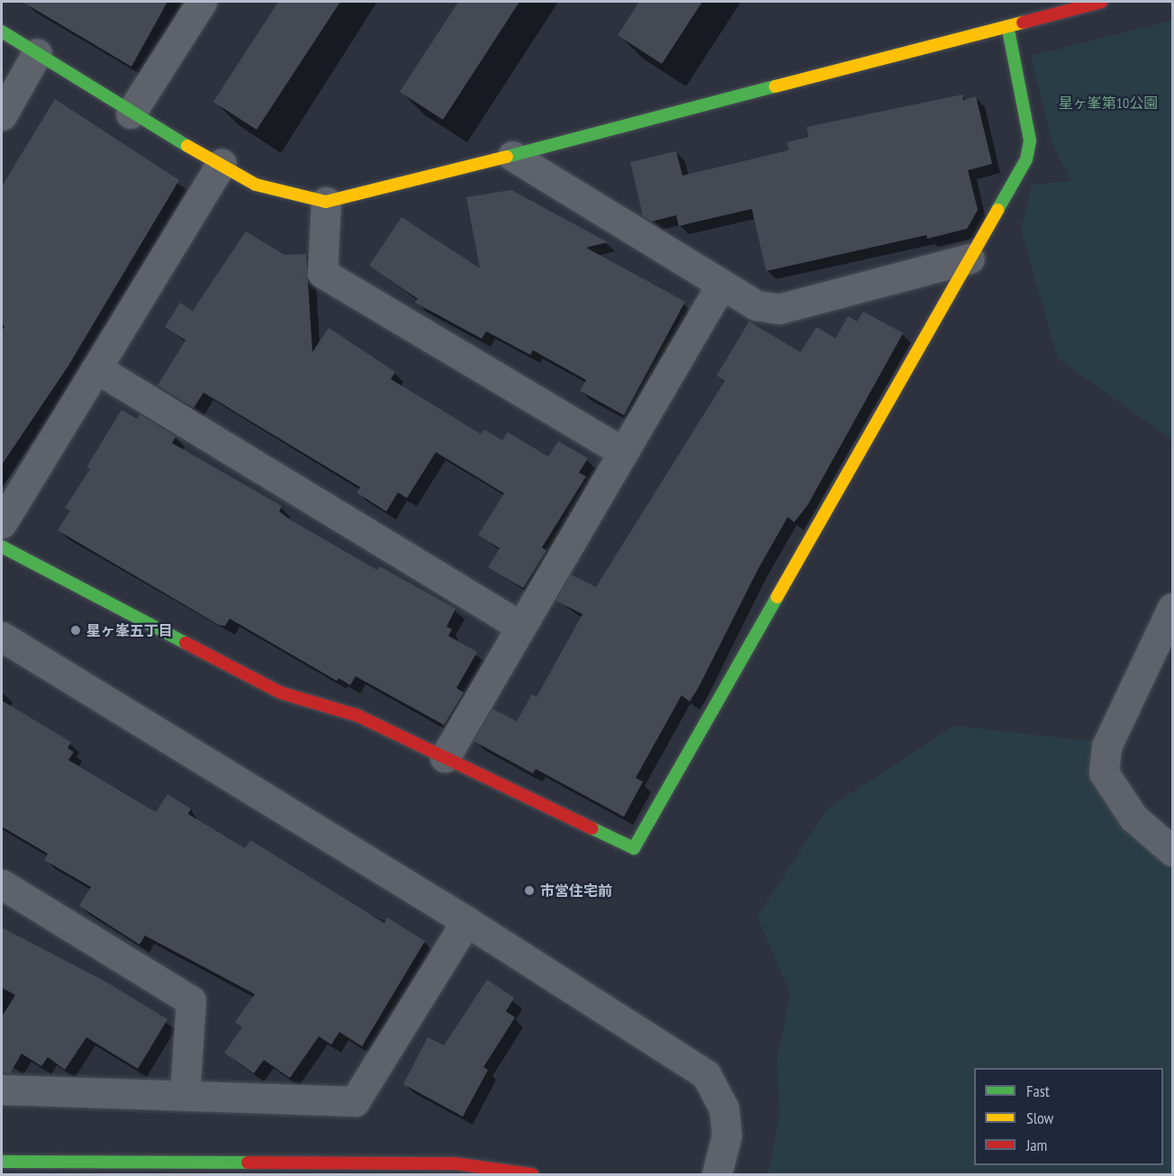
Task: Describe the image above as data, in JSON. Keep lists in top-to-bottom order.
{
  "parks": ["星ヶ峯第10公園"],
  "places": ["星ヶ峯五丁目", "市営住宅前"],
  "legend": ["Fast", "Slow", "Jam"]
}
